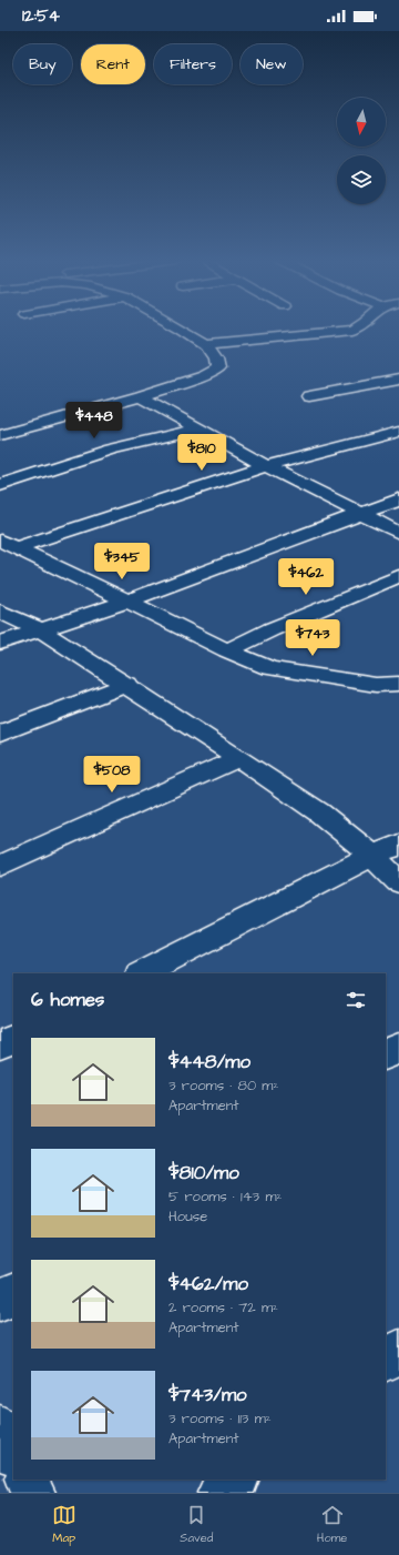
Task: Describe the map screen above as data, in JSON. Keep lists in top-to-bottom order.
{
  "north": "bottom",
  "page": {
    "status": "12:54",
    "chip": [
      "Buy",
      "Rent",
      "Filters",
      "New"
    ],
    "price": [
      "$448",
      "$810",
      "$345",
      "$462",
      "$743",
      "$508"
    ],
    "heading": "6 homes",
    "list": [
      {
        "name": "$448/mo",
        "note": "3 rooms · 80 m² · Apartment"
      },
      {
        "name": "$810/mo",
        "note": "5 rooms · 143 m² · House"
      },
      {
        "name": "$462/mo",
        "note": "2 rooms · 72 m² · Apartment"
      },
      {
        "name": "$743/mo",
        "note": "3 rooms · 113 m² · Apartment"
      }
    ],
    "tabs": ["Map", "Saved", "Home"]
  }
}
